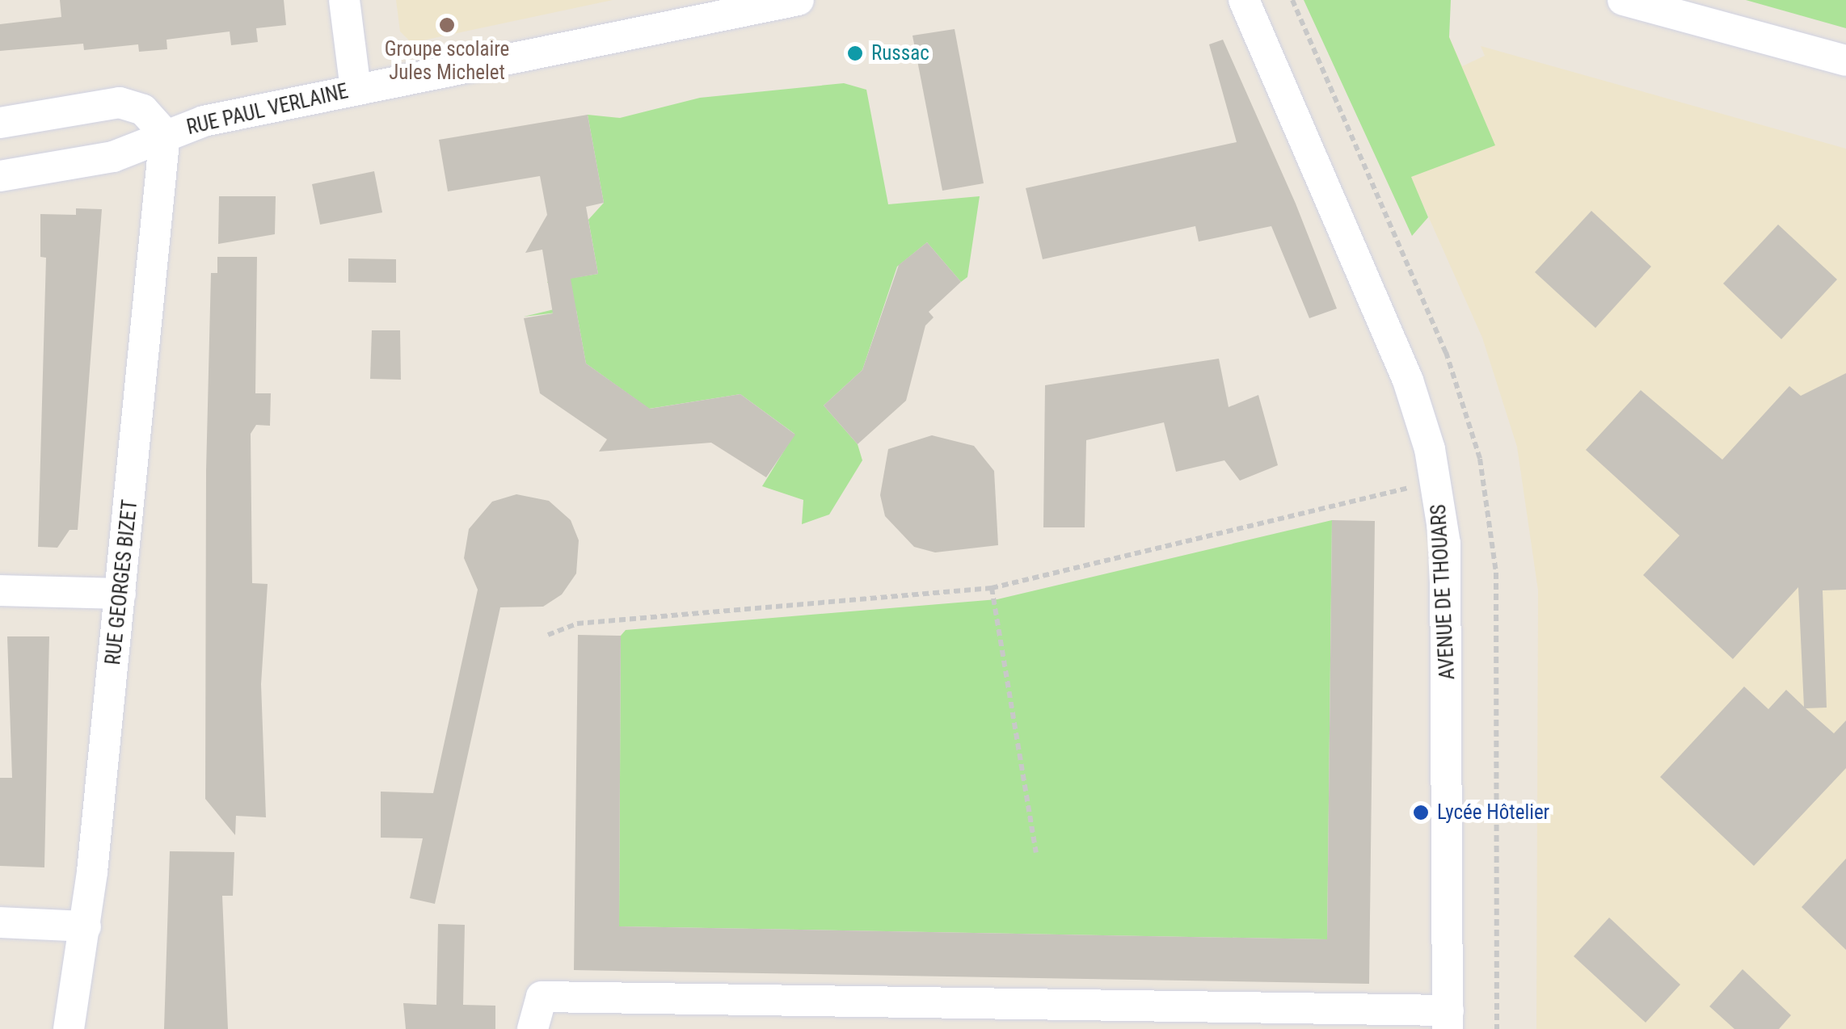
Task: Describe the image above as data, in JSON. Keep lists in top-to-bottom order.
{
  "streets": {
    "street": ["RUE PAUL VERLAINE", "RUE GEORGES BIZET", "AVENUE DE THOUARS"]
  },
  "crossings": [
    ["RUE PAUL VERLAINE", "RUE GEORGES BIZET"]
  ],
  "places": ["Groupe scolaire Jules Michelet", "Russac", "Lycée Hôtelier"]
}
